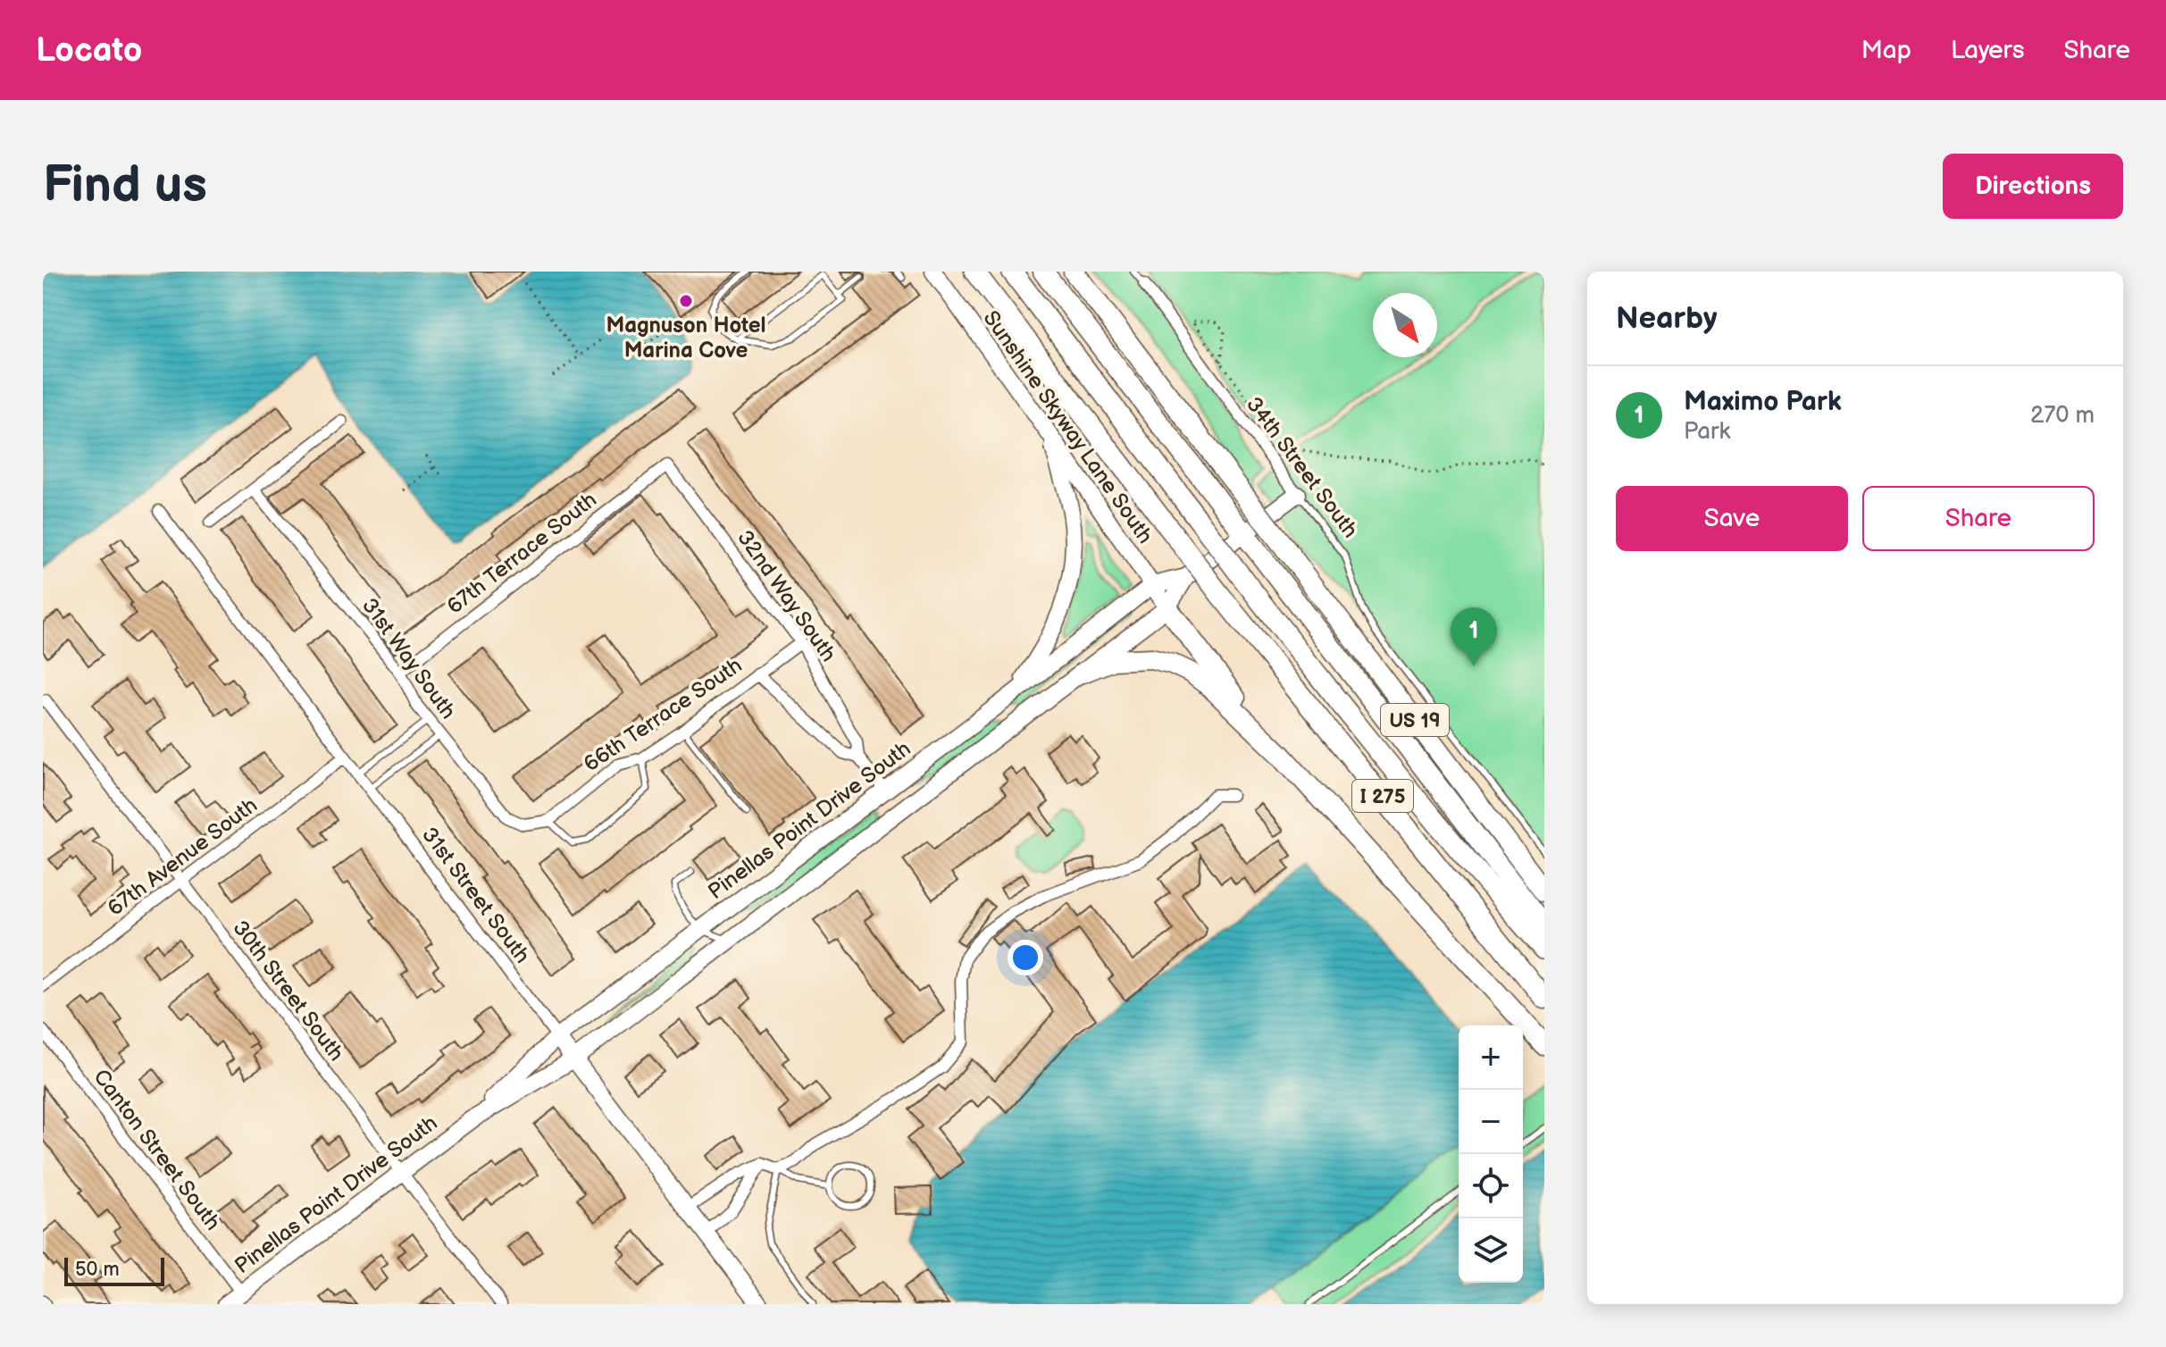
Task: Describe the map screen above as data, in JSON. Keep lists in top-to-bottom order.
{
  "streets": {
    "highway": ["US 19", "I 275"],
    "street": [
      "Sunshine Skyway Lane South",
      "34th Street South",
      "67th Terrace South",
      "32nd Way South",
      "31st Way South",
      "66th Terrace South",
      "Pinellas Point Drive South",
      "67th Avenue South",
      "31st Street South",
      "30th Street South",
      "Canton Street South"
    ]
  },
  "crossings": [
    ["Sunshine Skyway Lane South", "Pinellas Point Drive South"],
    ["34th Street South", "Pinellas Point Drive South"],
    ["67th Terrace South", "32nd Way South"],
    ["67th Terrace South", "31st Way South"],
    ["32nd Way South", "66th Terrace South"],
    ["32nd Way South", "Pinellas Point Drive South"],
    ["31st Way South", "66th Terrace South"],
    ["Pinellas Point Drive South", "31st Street South"],
    ["Pinellas Point Drive South", "30th Street South"],
    ["Pinellas Point Drive South", "Canton Street South"],
    ["67th Avenue South", "31st Street South"],
    ["67th Avenue South", "30th Street South"]
  ],
  "places": ["Magnuson Hotel Marina Cove"],
  "scale_bar": "50 m",
  "north": "bottom right",
  "page": {
    "header": "Locato",
    "nav": ["Map", "Layers", "Share"],
    "buttons": [
      "Directions",
      ["Save", "Share"]
    ],
    "title": "Find us",
    "heading": "Nearby",
    "list": [
      {
        "mark": "1",
        "name": "Maximo Park",
        "note": "Park",
        "value": "270 m"
      }
    ],
    "pins": "1",
    "map_buttons": ["+", "−"],
    "scale": "50 m"
  }
}
